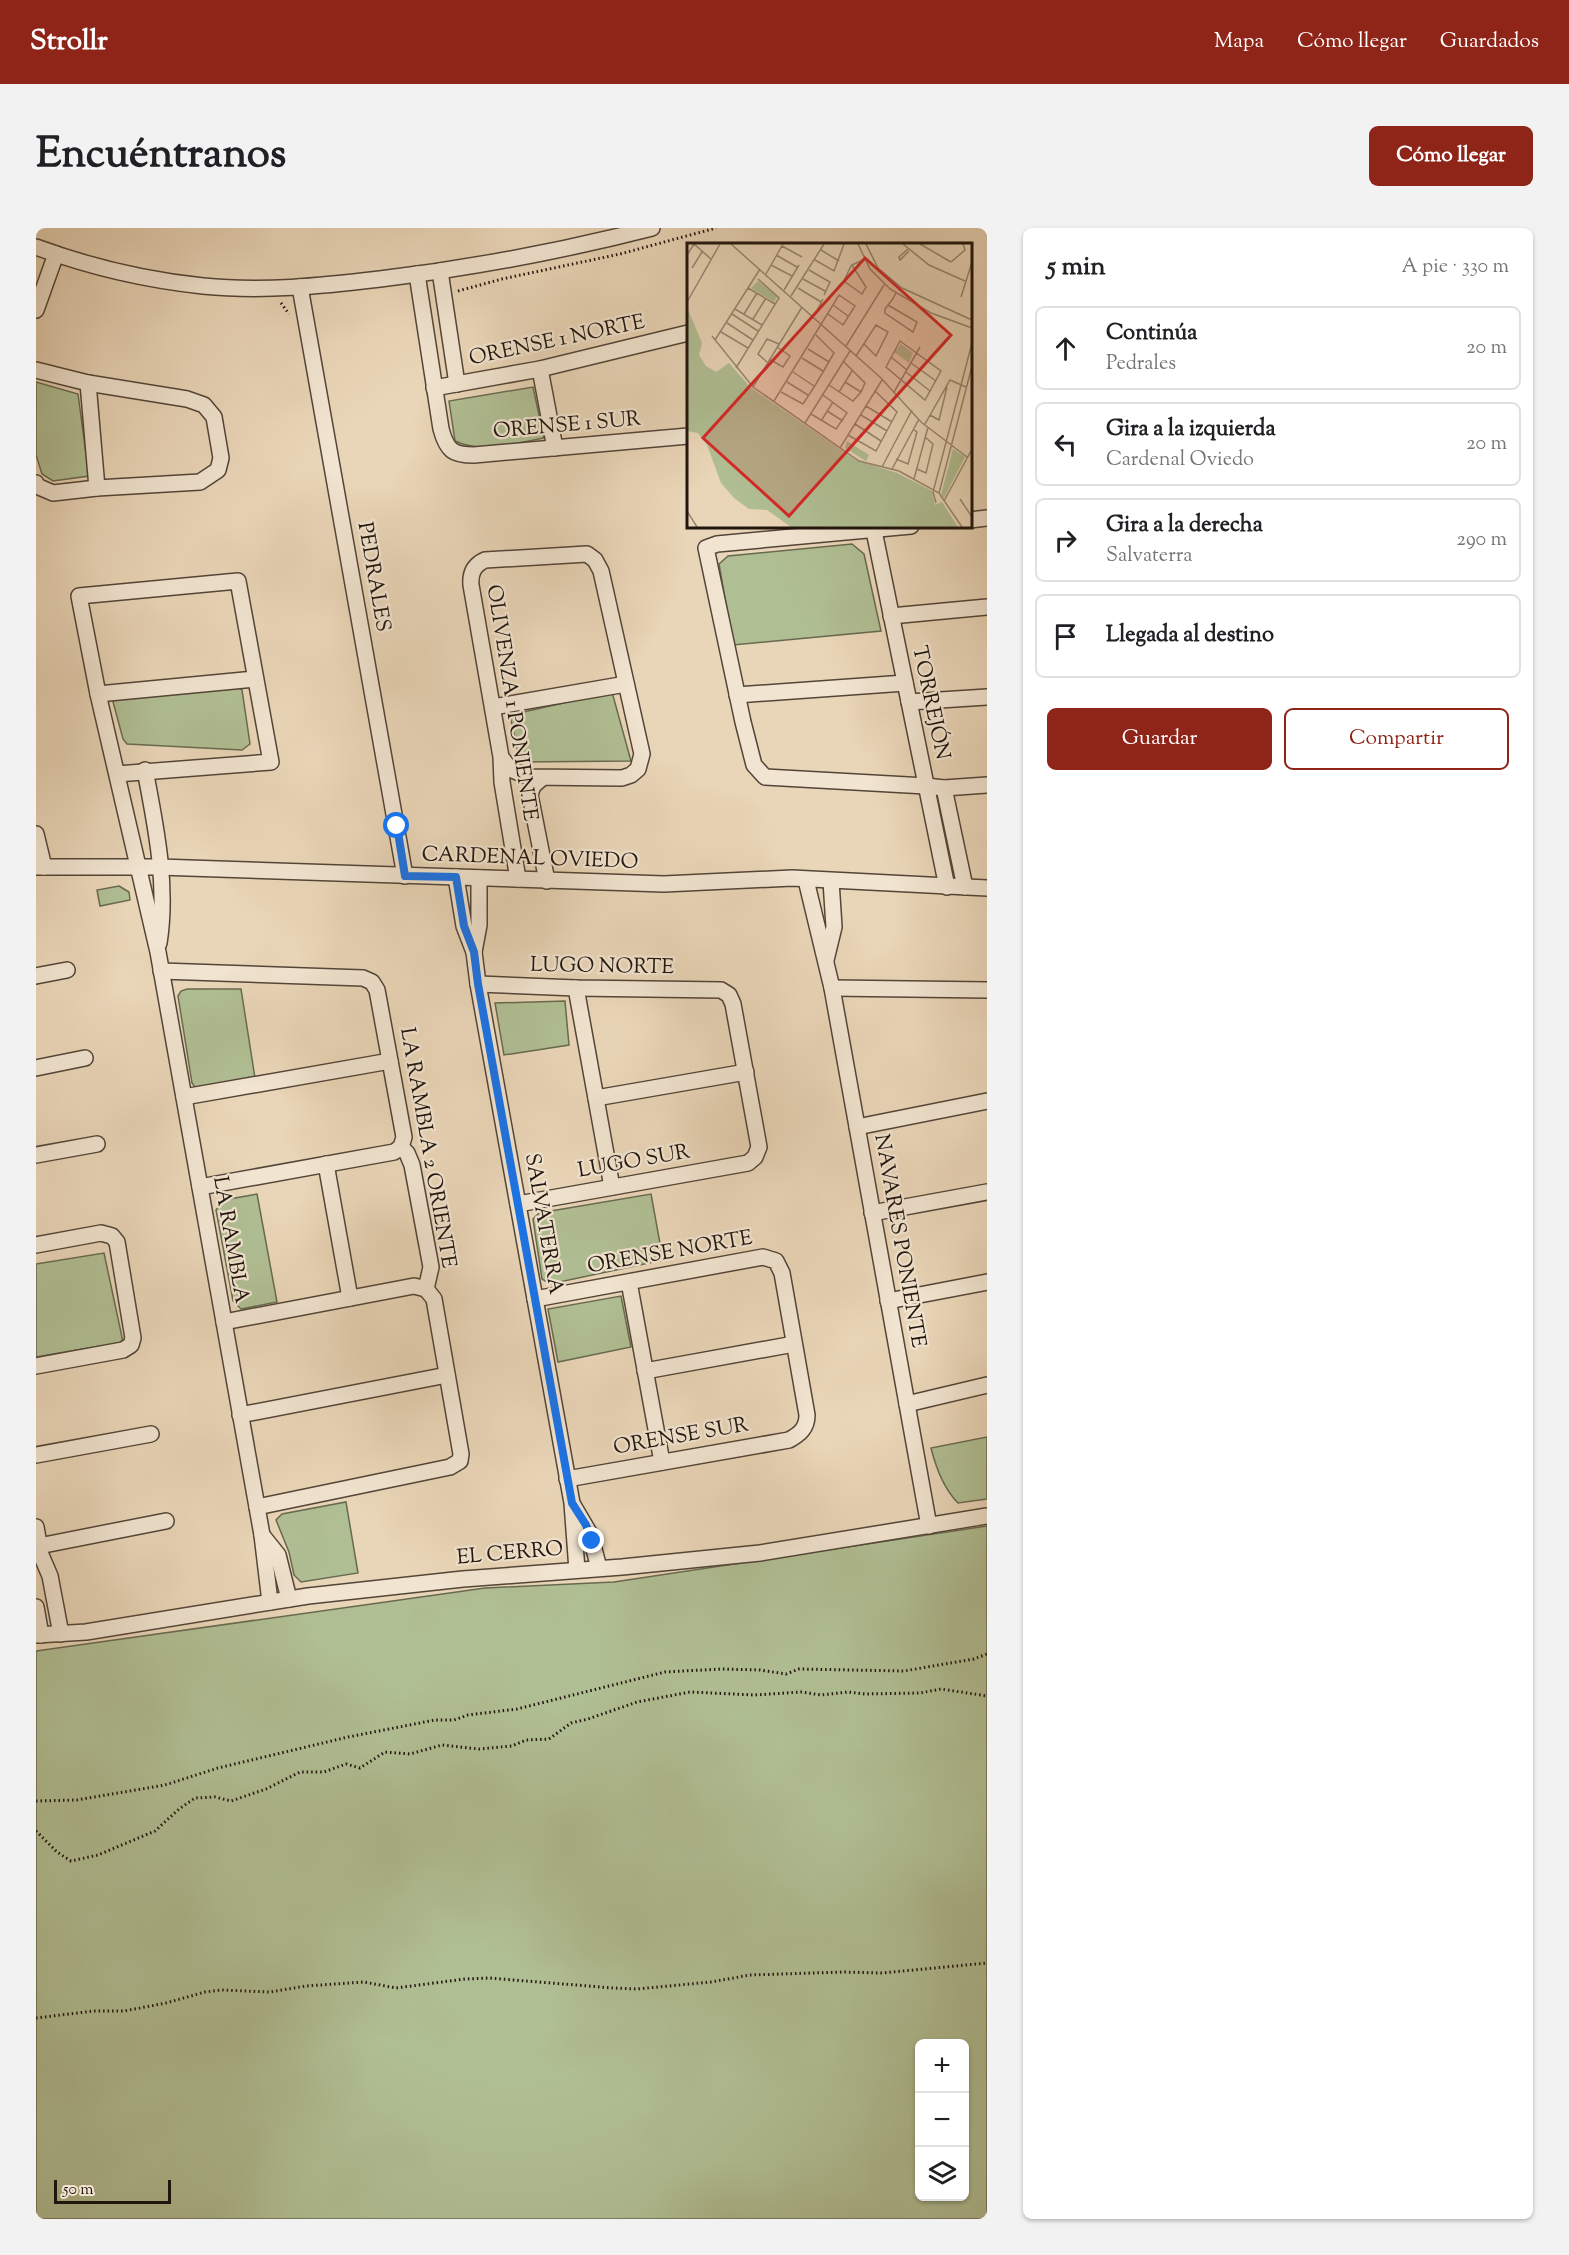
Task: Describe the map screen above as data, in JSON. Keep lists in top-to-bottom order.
{
  "streets": {
    "street": [
      "ORENSE 1 NORTE",
      "ORENSE 1 SUR",
      "PEDRALES",
      "OLIVENZA 1 PONIENTE",
      "TORREJÓN",
      "CARDENAL OVIEDO",
      "LUGO NORTE",
      "LA RAMBLA 2 ORIENTE",
      "LUGO SUR",
      "SALVATERRA",
      "LA RAMBLA",
      "NAVARES PONIENTE",
      "ORENSE NORTE",
      "ORENSE SUR",
      "EL CERRO"
    ]
  },
  "crossings": [
    ["ORENSE 1 NORTE", "ORENSE 1 SUR"],
    ["PEDRALES", "CARDENAL OVIEDO"],
    ["OLIVENZA 1 PONIENTE", "CARDENAL OVIEDO"],
    ["TORREJÓN", "CARDENAL OVIEDO"],
    ["CARDENAL OVIEDO", "SALVATERRA"],
    ["CARDENAL OVIEDO", "LA RAMBLA"],
    ["CARDENAL OVIEDO", "NAVARES PONIENTE"],
    ["LUGO NORTE", "LUGO SUR"],
    ["LUGO NORTE", "SALVATERRA"],
    ["LA RAMBLA 2 ORIENTE", "LA RAMBLA"],
    ["LUGO SUR", "SALVATERRA"],
    ["SALVATERRA", "ORENSE NORTE"],
    ["SALVATERRA", "ORENSE SUR"],
    ["SALVATERRA", "EL CERRO"],
    ["LA RAMBLA", "EL CERRO"],
    ["NAVARES PONIENTE", "EL CERRO"],
    ["ORENSE NORTE", "ORENSE SUR"]
  ],
  "scale_bar": "50 m",
  "page": {
    "header": "Strollr",
    "nav": ["Mapa", "Cómo llegar", "Guardados"],
    "title": "Encuéntranos",
    "buttons": [
      "Cómo llegar",
      ["Guardar", "Compartir"]
    ],
    "heading": ["5 min", "A pie · 330 m"],
    "list": [
      ["Continúa", "Pedrales", "20 m"],
      ["Gira a la izquierda", "Cardenal Oviedo", "20 m"],
      ["Gira a la derecha", "Salvaterra", "290 m"],
      "Llegada al destino"
    ],
    "map_buttons": ["+", "−"],
    "scale": "50 m"
  }
}
